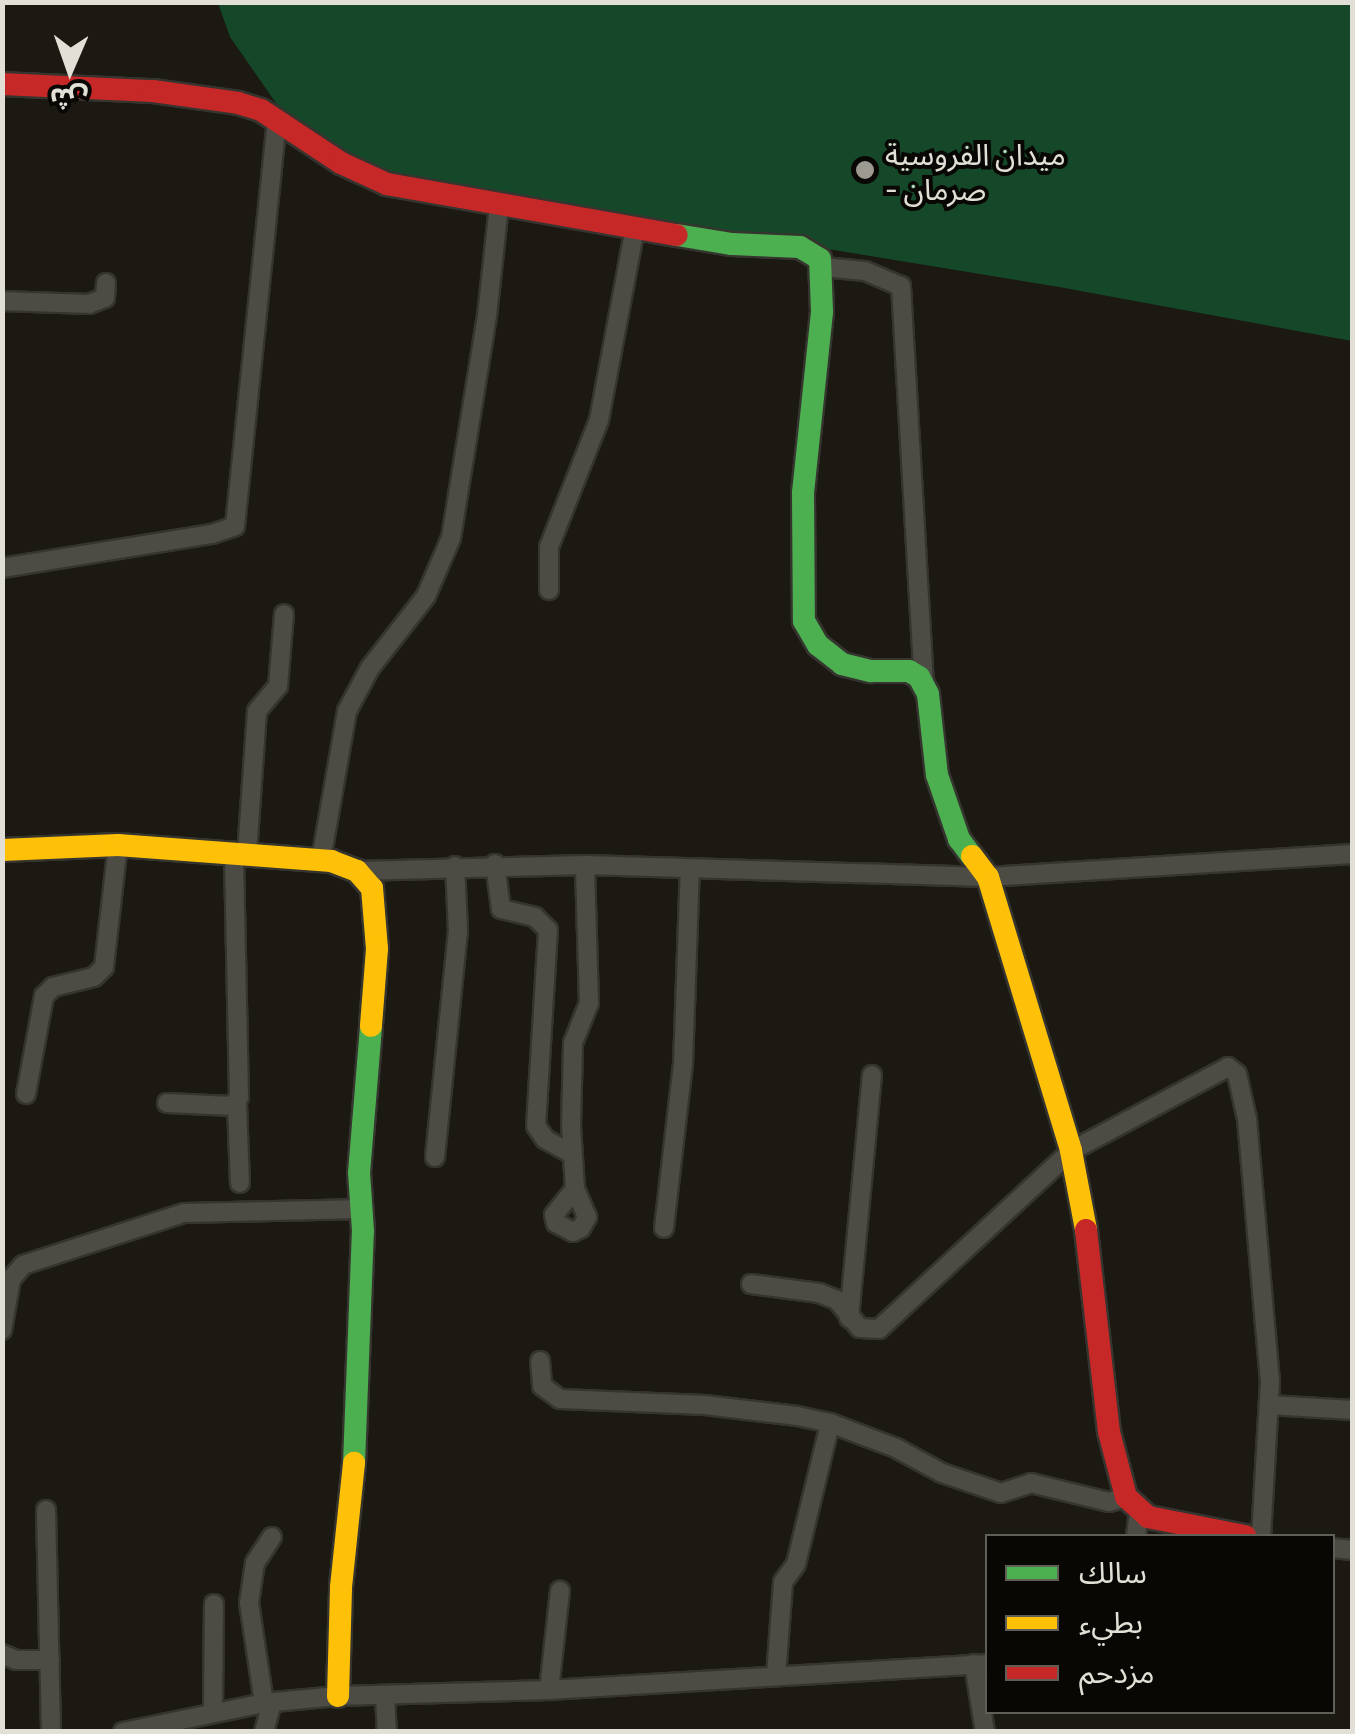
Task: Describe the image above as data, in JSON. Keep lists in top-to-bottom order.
{
  "places": ["ميدان الفروسية - صرمان"],
  "legend": ["سالك", "بطيء", "مزدحم"],
  "north": "bottom"
}
